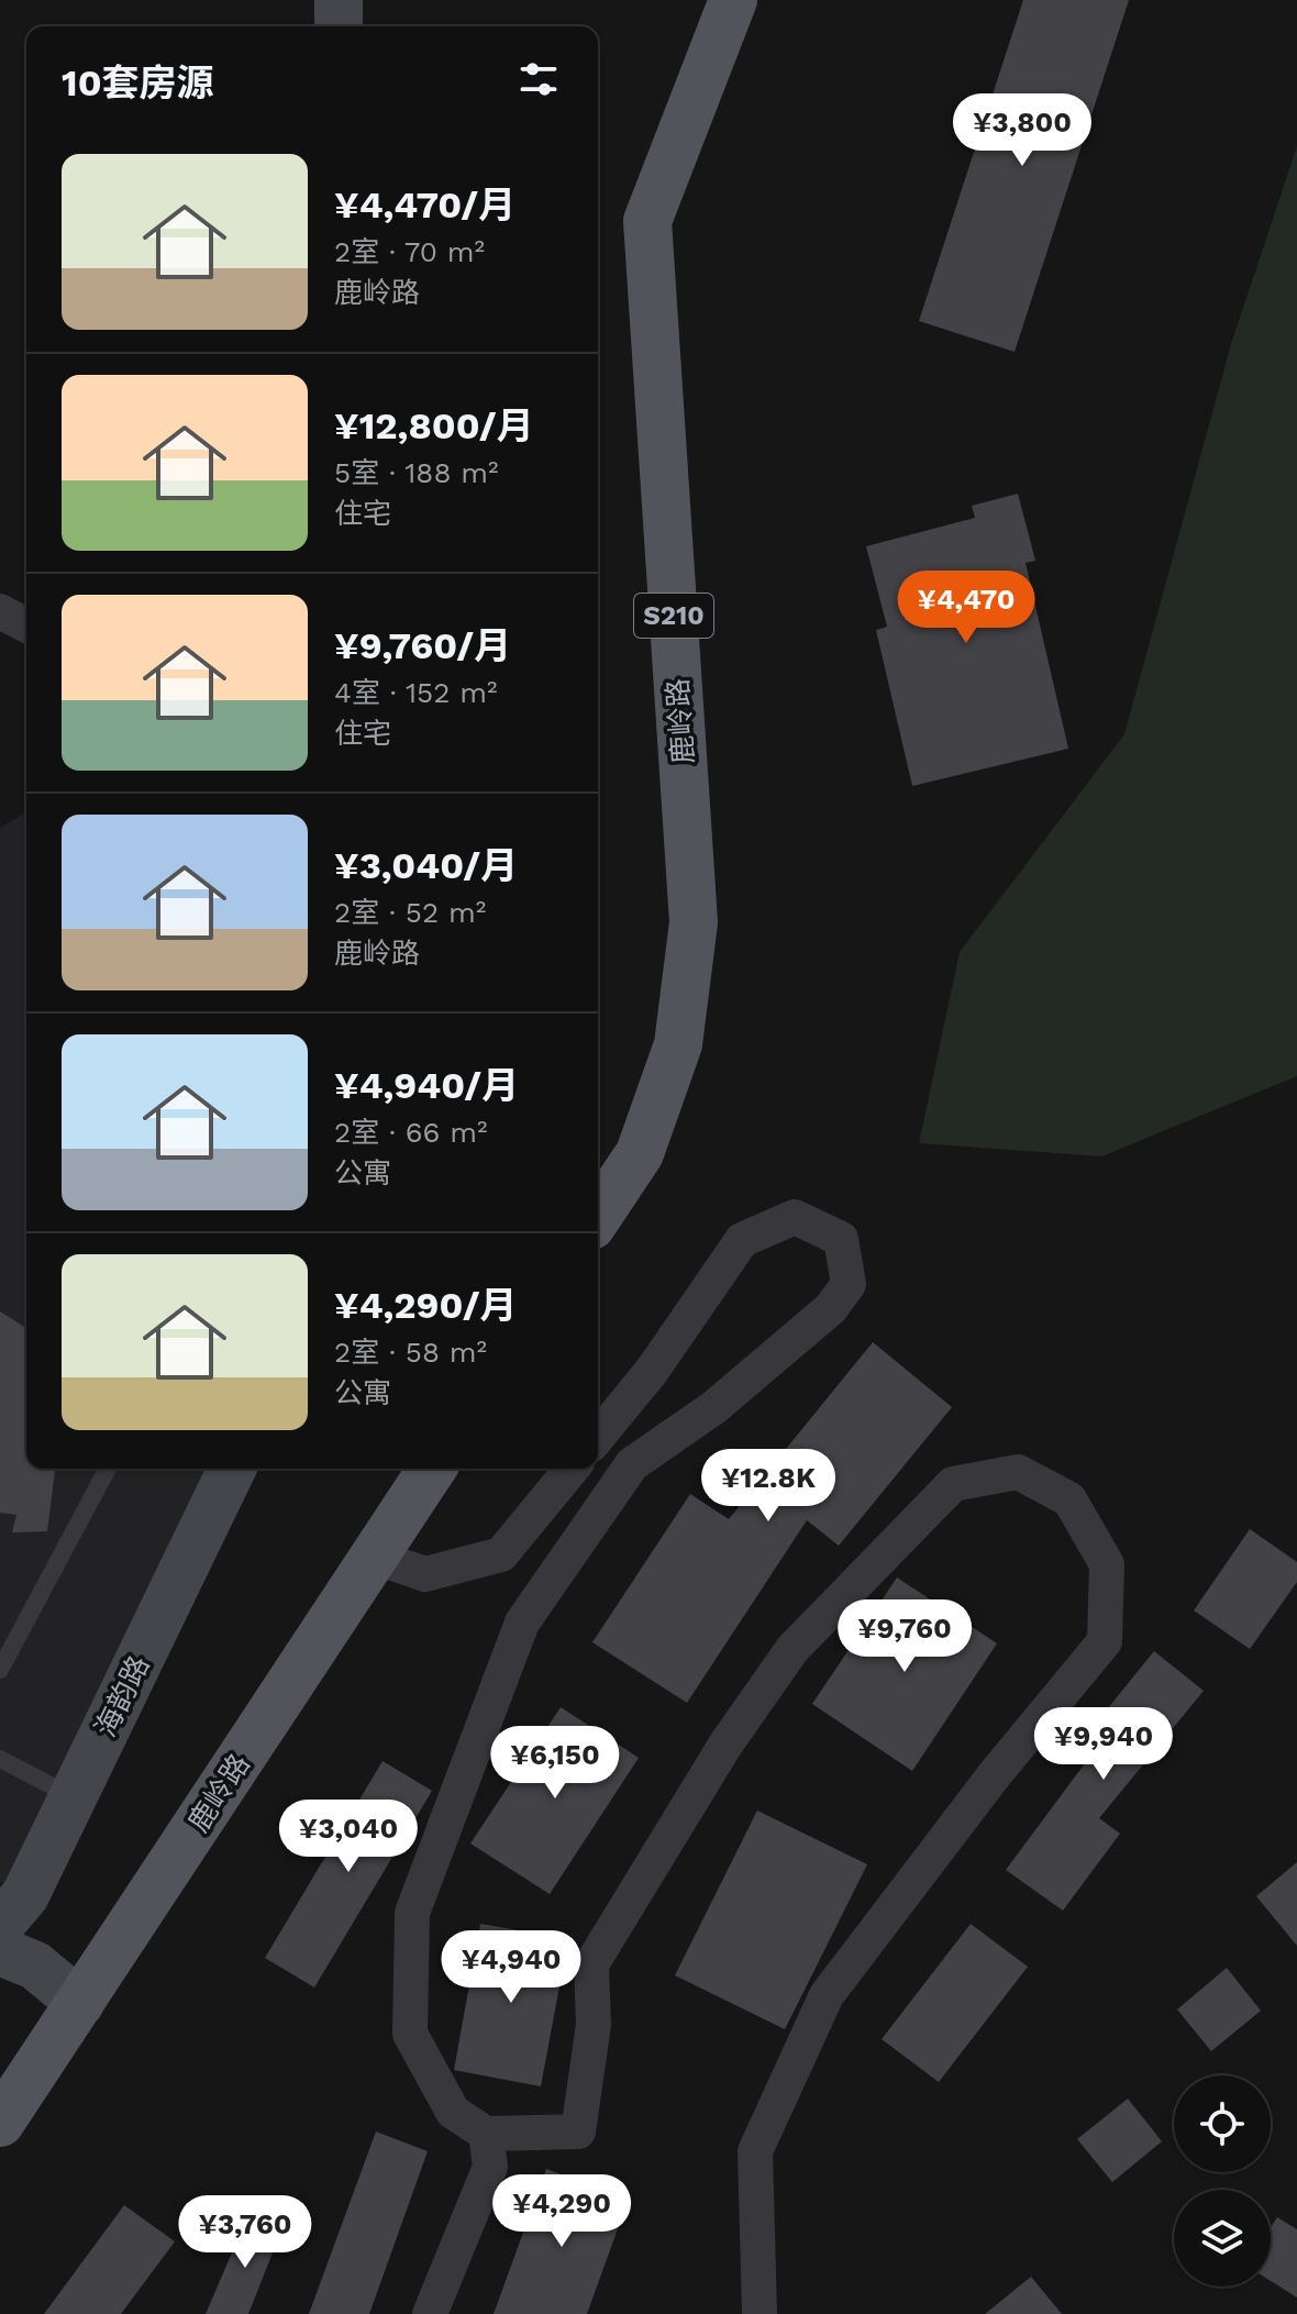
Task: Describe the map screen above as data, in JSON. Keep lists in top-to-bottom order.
{
  "streets": {
    "main road": ["S210", "鹿岭路"],
    "street": ["海韵路"]
  },
  "page": {
    "heading": "10套房源",
    "price": [
      "¥3,800",
      "¥4,470",
      "¥12.8K",
      "¥9,760",
      "¥9,940",
      "¥6,150",
      "¥3,040",
      "¥4,940",
      "¥4,290",
      "¥3,760"
    ],
    "list": [
      {
        "name": "¥4,470/月",
        "note": "2室 · 70 m² · 鹿岭路"
      },
      {
        "name": "¥12,800/月",
        "note": "5室 · 188 m² · 住宅"
      },
      {
        "name": "¥9,760/月",
        "note": "4室 · 152 m² · 住宅"
      },
      {
        "name": "¥3,040/月",
        "note": "2室 · 52 m² · 鹿岭路"
      },
      {
        "name": "¥4,940/月",
        "note": "2室 · 66 m² · 公寓"
      },
      {
        "name": "¥4,290/月",
        "note": "2室 · 58 m² · 公寓"
      }
    ]
  }
}
